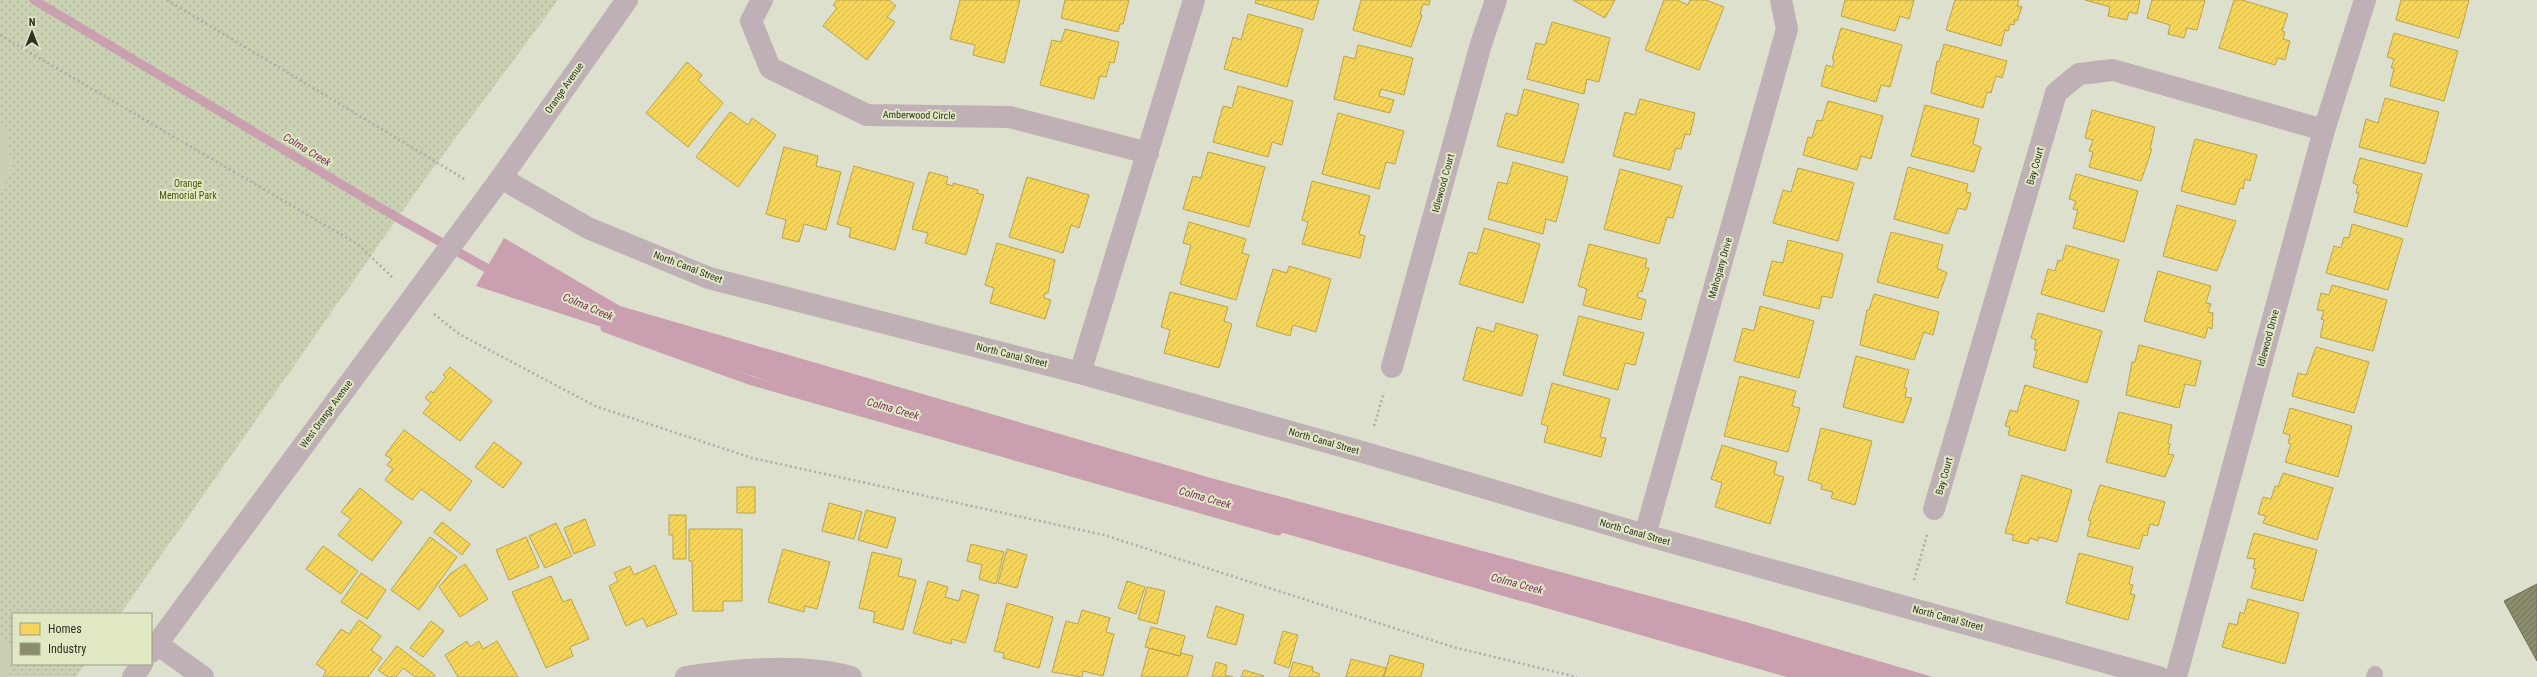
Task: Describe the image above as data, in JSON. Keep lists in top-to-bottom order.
{
  "streets": {
    "street": [
      "Orange Avenue",
      "Amberwood Circle",
      "Bay Court",
      "Idlewood Court",
      "North Canal Street",
      "Mahogany Drive",
      "Idlewood Drive",
      "West Orange Avenue"
    ]
  },
  "crossings": [
    ["Orange Avenue", "North Canal Street"],
    ["Orange Avenue", "West Orange Avenue"],
    ["Bay Court", "Idlewood Drive"],
    ["North Canal Street", "Mahogany Drive"],
    ["North Canal Street", "West Orange Avenue"]
  ],
  "water": ["Colma Creek"],
  "parks": ["Orange Memorial Park"],
  "legend": ["Homes", "Industry"],
  "north": "top"
}
